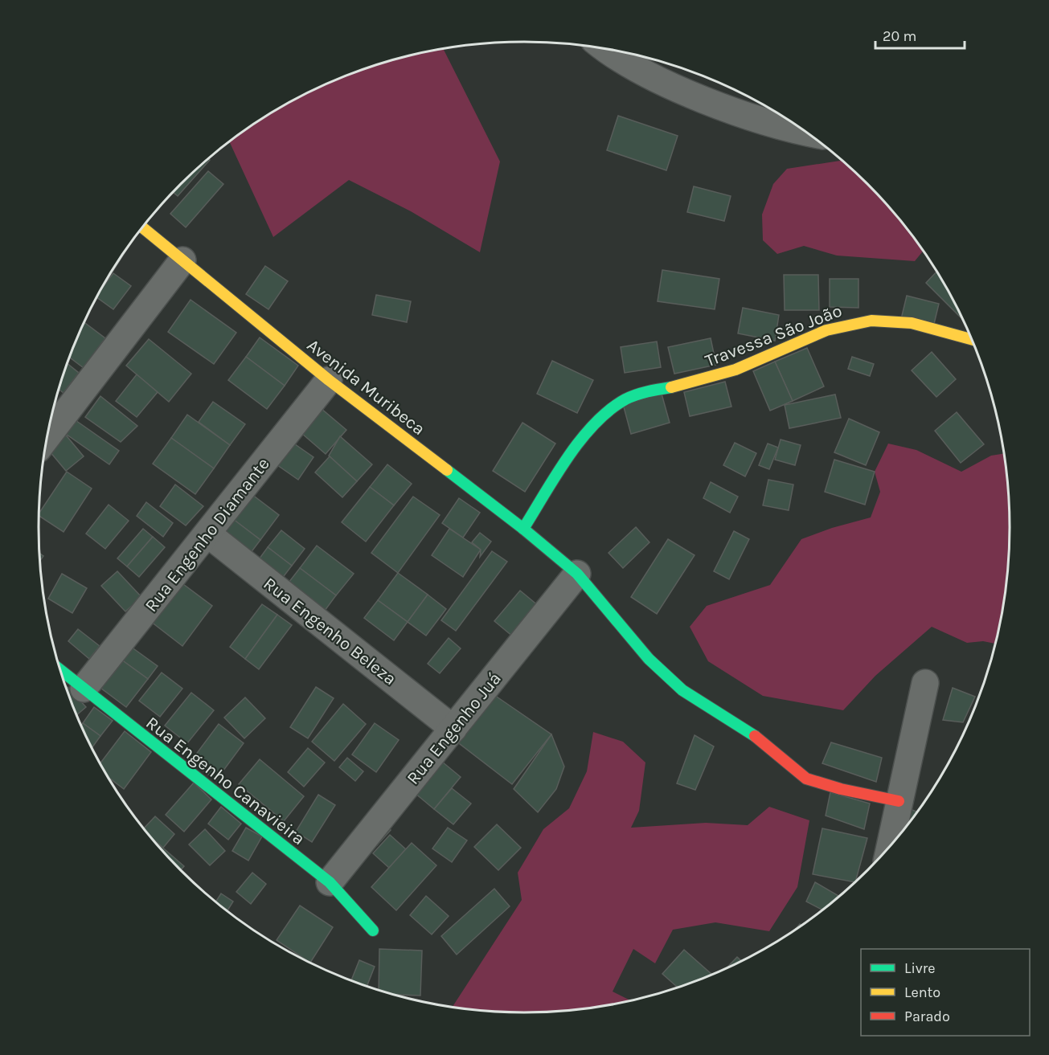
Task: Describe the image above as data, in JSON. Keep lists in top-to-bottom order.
{
  "streets": {
    "street": [
      "Travessa São João",
      "Avenida Muribeca",
      "Rua Engenho Diamante",
      "Rua Engenho Beleza",
      "Rua Engenho Juá",
      "Rua Engenho Canavieira"
    ]
  },
  "crossings": [
    ["Travessa São João", "Avenida Muribeca"],
    ["Avenida Muribeca", "Rua Engenho Diamante"],
    ["Avenida Muribeca", "Rua Engenho Juá"],
    ["Rua Engenho Diamante", "Rua Engenho Beleza"],
    ["Rua Engenho Diamante", "Rua Engenho Canavieira"],
    ["Rua Engenho Beleza", "Rua Engenho Juá"],
    ["Rua Engenho Juá", "Rua Engenho Canavieira"]
  ],
  "legend": ["Livre", "Lento", "Parado"],
  "scale_bar": "20 m"
}
